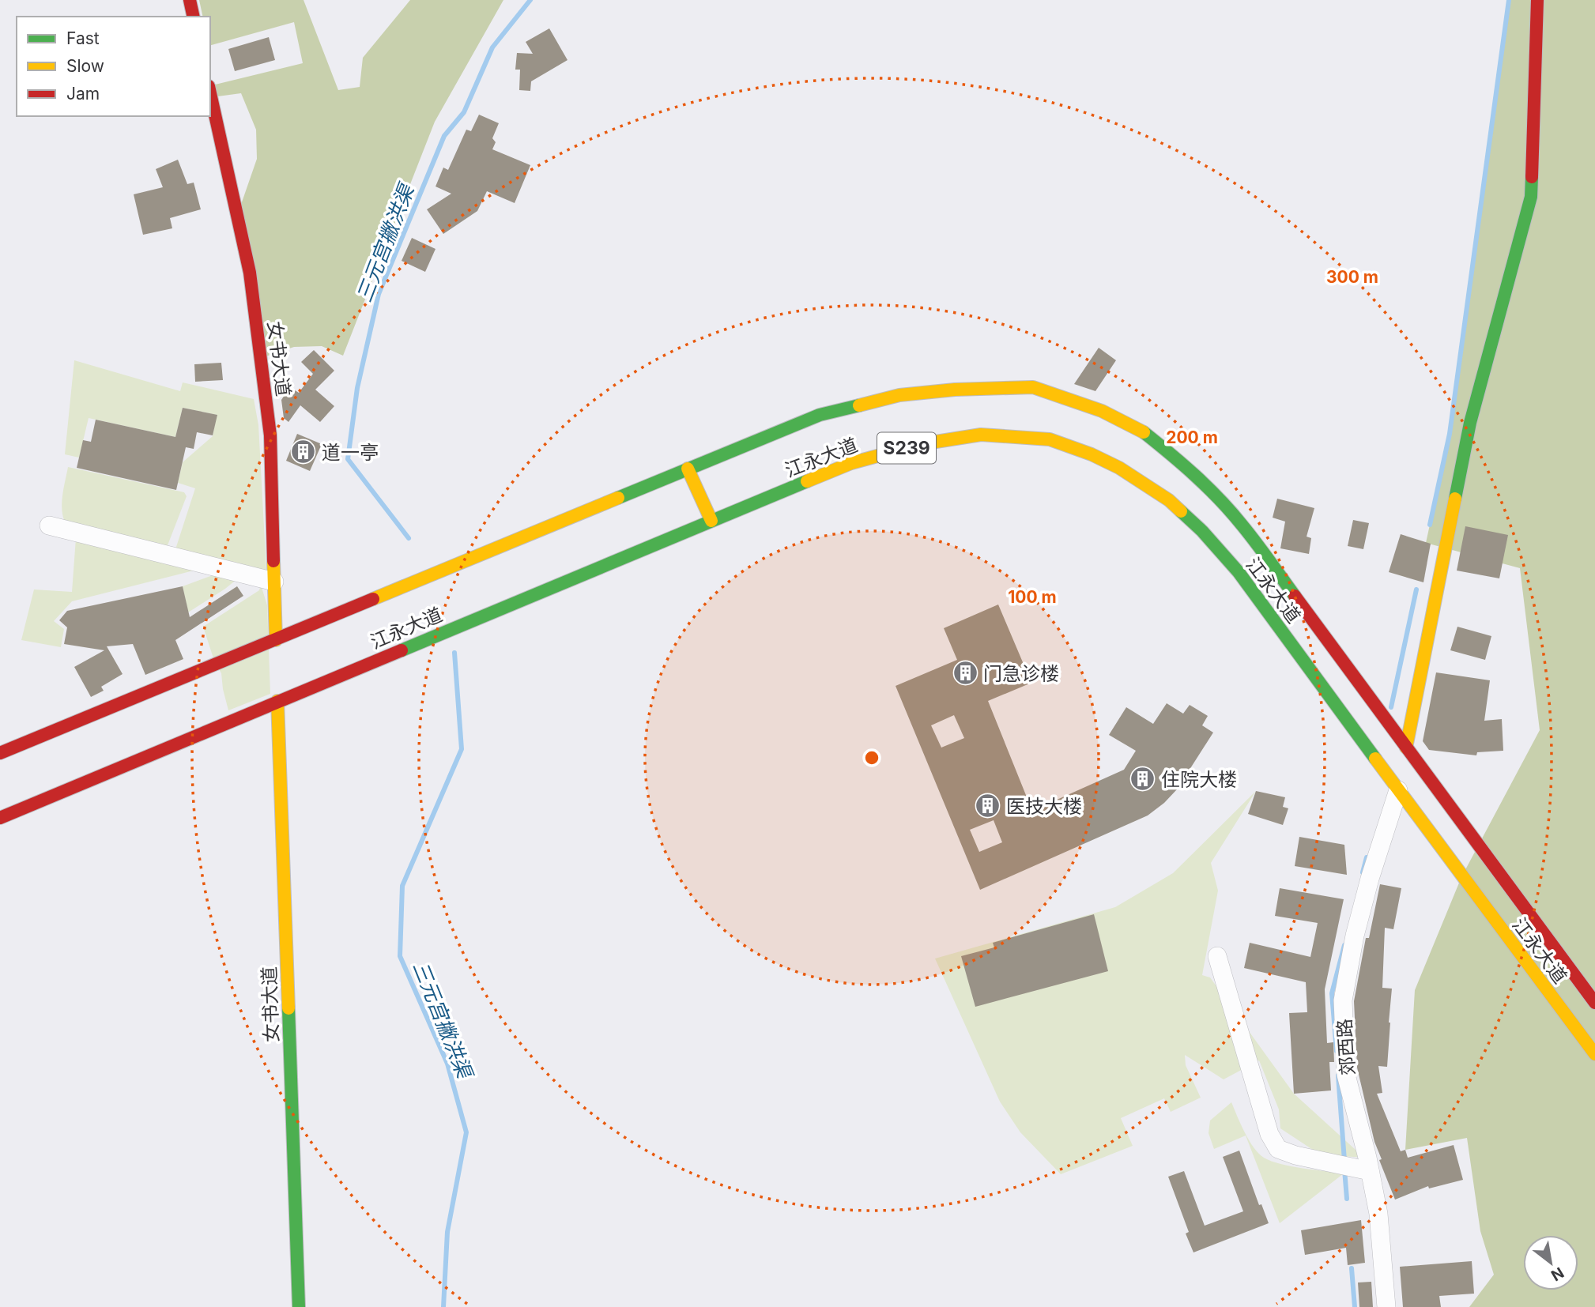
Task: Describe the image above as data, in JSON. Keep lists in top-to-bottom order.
{
  "streets": {
    "main road": ["女书大道", "S239", "江永大道"],
    "street": ["郊西路"]
  },
  "crossings": [
    ["女书大道", "江永大道"],
    ["江永大道", "郊西路"]
  ],
  "water": ["三元宫撇洪渠"],
  "places": {
    "building": [
      "道一亭",
      "门急诊楼",
      "住院大楼",
      "医技大楼"
    ]
  },
  "legend": ["Fast", "Slow", "Jam"],
  "north": "bottom right",
  "rings": ["300 m", "200 m", "100 m"]
}
